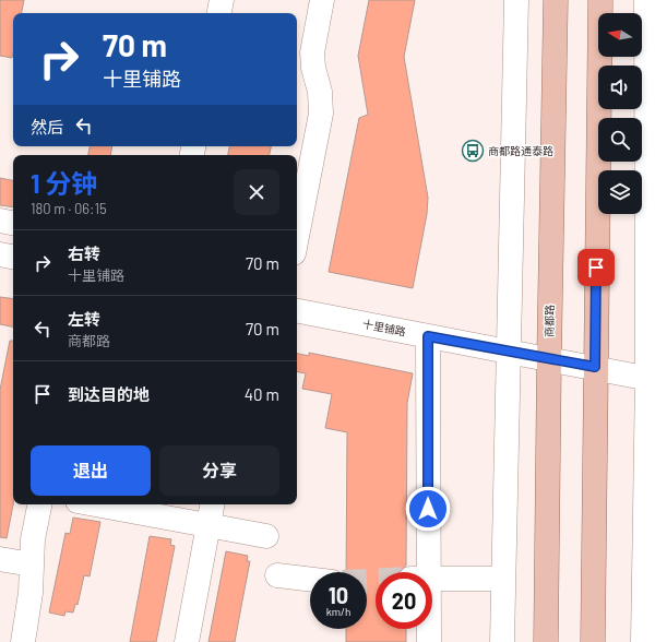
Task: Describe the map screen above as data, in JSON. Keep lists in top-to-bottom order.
{
  "streets": {
    "main road": ["商都路"],
    "street": ["十里铺路"]
  },
  "crossings": [
    ["商都路", "十里铺路"]
  ],
  "places": {
    "bus stop": ["商都路通泰路"]
  },
  "north": "left",
  "page": {
    "turn": ["70 m", "十里铺路"],
    "then": "然后",
    "heading": ["1 分钟", "180 m · 06:15"],
    "list": [
      {
        "name": "右转",
        "note": "十里铺路",
        "value": "70 m"
      },
      {
        "name": "左转",
        "note": "商都路",
        "value": "70 m"
      },
      {
        "name": "到达目的地",
        "value": "40 m"
      }
    ],
    "buttons": ["退出", "分享"],
    "speed": "10 km/h",
    "limit": "20"
  }
}
